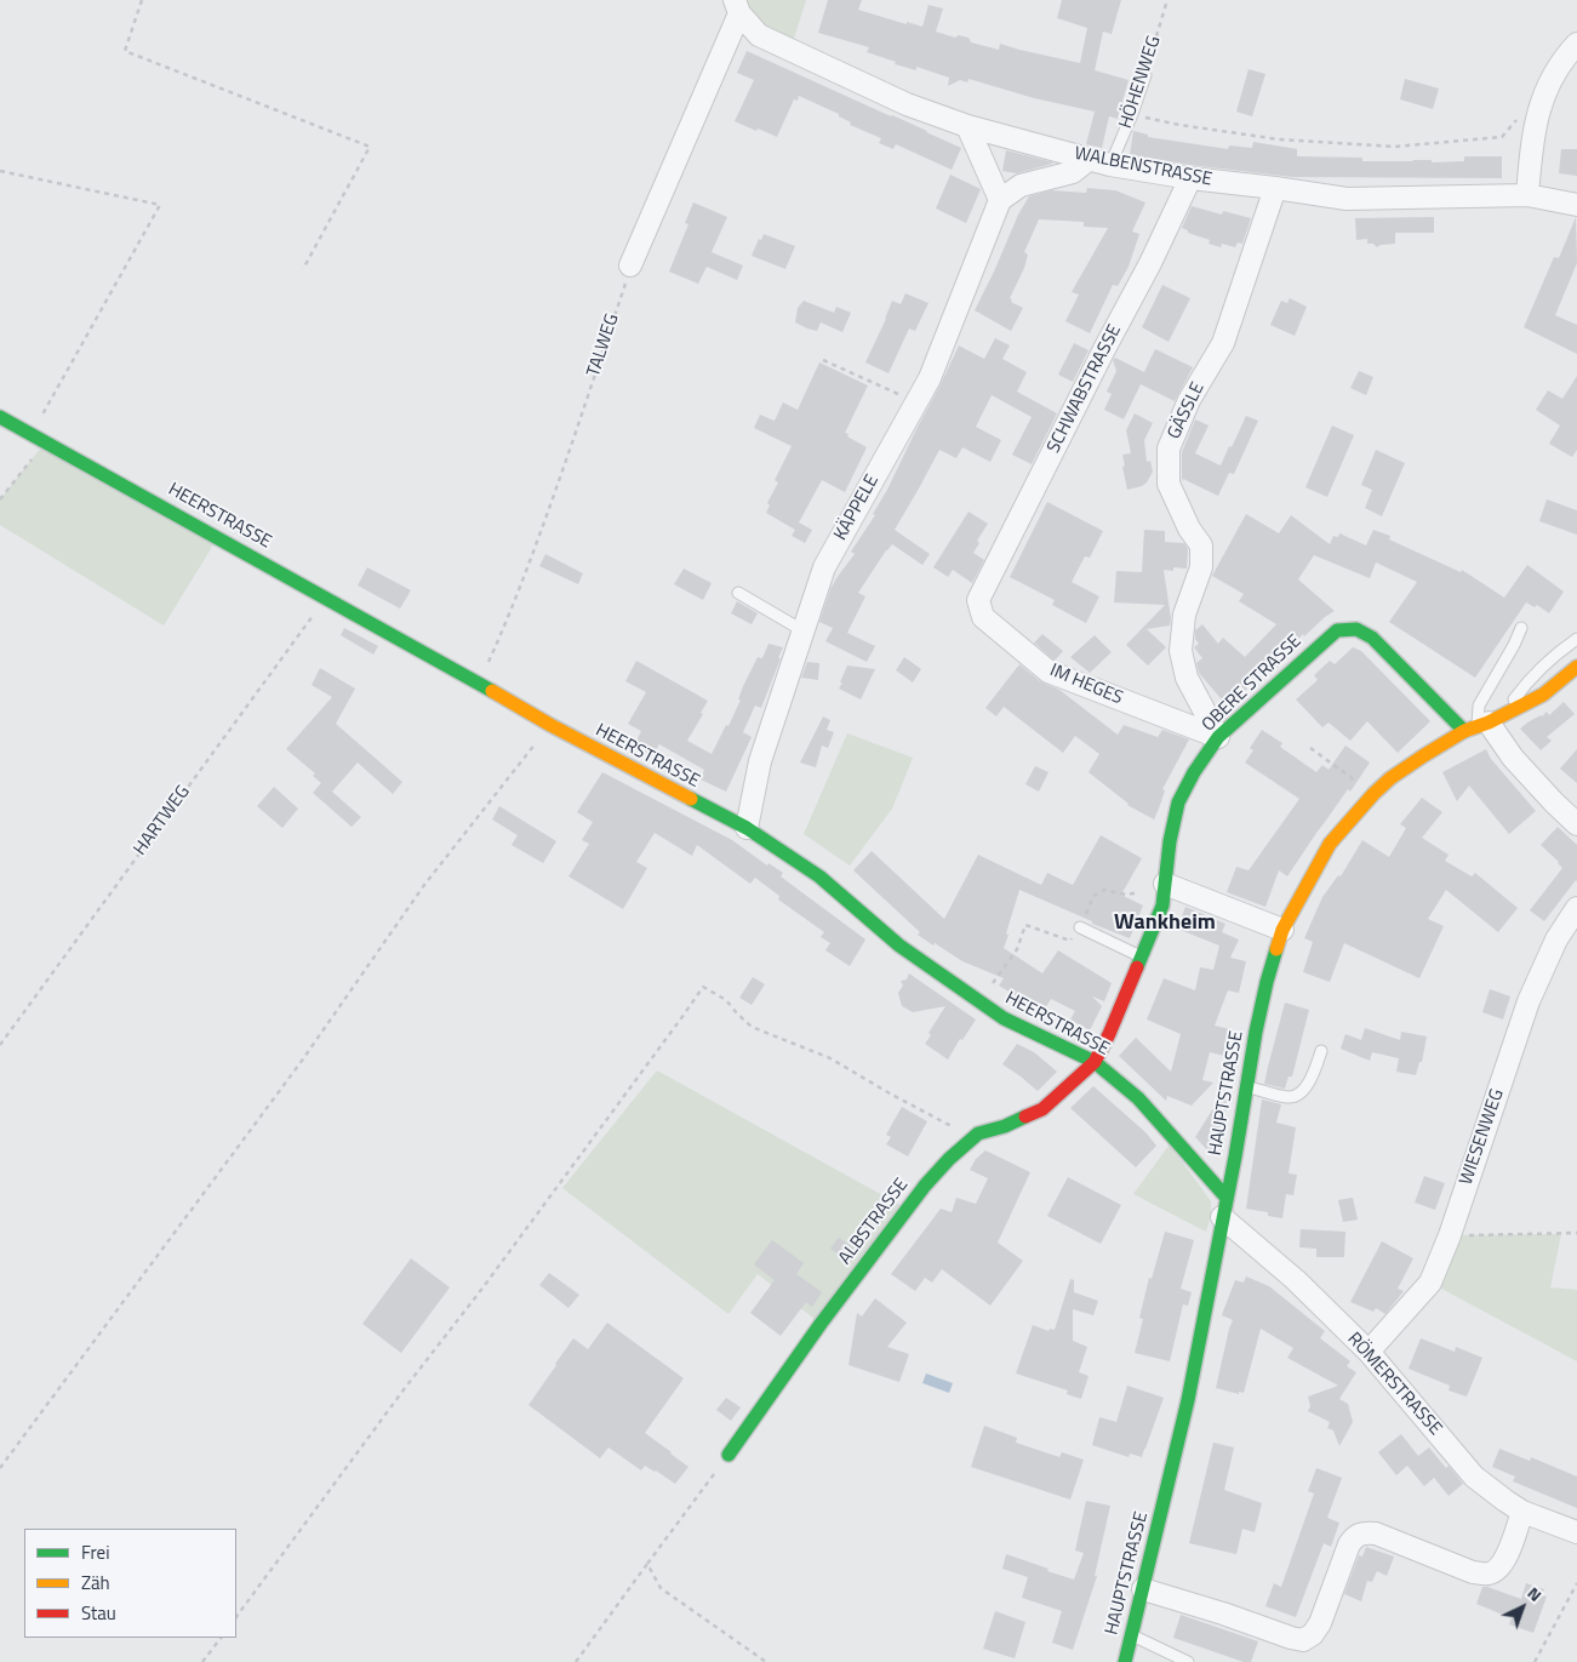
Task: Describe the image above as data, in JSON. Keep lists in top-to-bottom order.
{
  "streets": {
    "street": [
      "WALBENSTRASSE",
      "SCHWABSTRASSE",
      "GÄSSLE",
      "KÄPPELE",
      "HEERSTRASSE",
      "OBERE STRASSE",
      "IM HEGES",
      "HAUPTSTRASSE",
      "WIESENWEG",
      "ALBSTRASSE",
      "RÖMERSTRASSE"
    ],
    "lane": ["HÖHENWEG"],
    "path": ["TALWEG", "HARTWEG"]
  },
  "crossings": [
    ["HÖHENWEG", "WALBENSTRASSE"],
    ["WALBENSTRASSE", "SCHWABSTRASSE"],
    ["WALBENSTRASSE", "GÄSSLE"],
    ["TALWEG", "HEERSTRASSE"],
    ["SCHWABSTRASSE", "IM HEGES"],
    ["GÄSSLE", "OBERE STRASSE"],
    ["GÄSSLE", "IM HEGES"],
    ["KÄPPELE", "HEERSTRASSE"],
    ["HEERSTRASSE", "OBERE STRASSE"],
    ["HEERSTRASSE", "HARTWEG"],
    ["HEERSTRASSE", "HAUPTSTRASSE"],
    ["HEERSTRASSE", "ALBSTRASSE"],
    ["HEERSTRASSE", "RÖMERSTRASSE"],
    ["OBERE STRASSE", "IM HEGES"],
    ["OBERE STRASSE", "HAUPTSTRASSE"],
    ["OBERE STRASSE", "ALBSTRASSE"],
    ["HAUPTSTRASSE", "RÖMERSTRASSE"],
    ["WIESENWEG", "RÖMERSTRASSE"]
  ],
  "districts": ["Wankheim"],
  "legend": ["Frei", "Zäh", "Stau"],
  "north": "top right"
}
